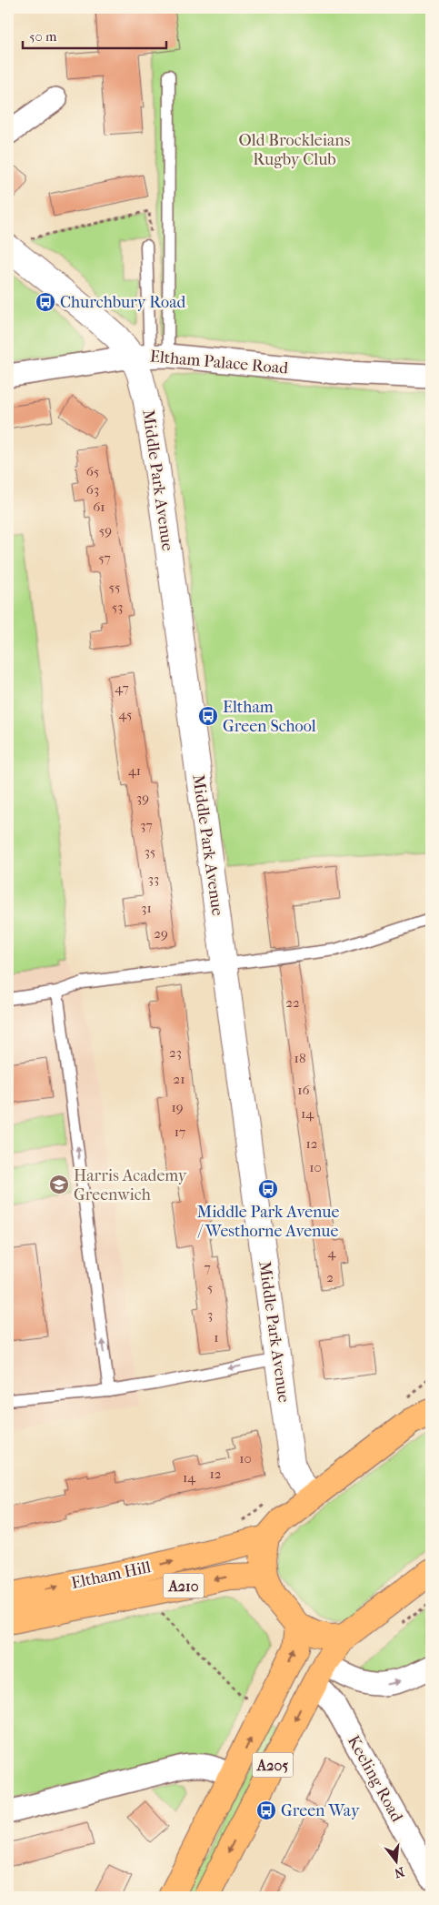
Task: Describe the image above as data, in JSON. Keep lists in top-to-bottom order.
{
  "streets": {
    "main road": ["Eltham Hill", "A210", "A205"],
    "street": ["Eltham Palace Road", "Middle Park Avenue", "Keeling Road"]
  },
  "crossings": [
    ["Eltham Palace Road", "Middle Park Avenue"],
    ["A205", "Keeling Road"]
  ],
  "parks": ["Old Brockleians Rugby Club"],
  "places": {
    "bus stop": [
      "Churchbury Road",
      "Eltham Green School",
      "Middle Park Avenue / Westhorne Avenue",
      "Green Way"
    ],
    "school or university": ["Harris Academy Greenwich"]
  },
  "house_numbers": [
    "65",
    "63",
    "61",
    "59",
    "57",
    "55",
    "53",
    "47",
    "45",
    "41",
    "39",
    "37",
    "35",
    "33",
    "31",
    "29",
    "22",
    "23",
    "18",
    "21",
    "16",
    "19",
    "14",
    "17",
    "12",
    "10",
    "4",
    "7",
    "2",
    "5",
    "3",
    "1",
    "10",
    "12",
    "14"
  ],
  "scale_bar": "50 m",
  "north": "bottom"
}
